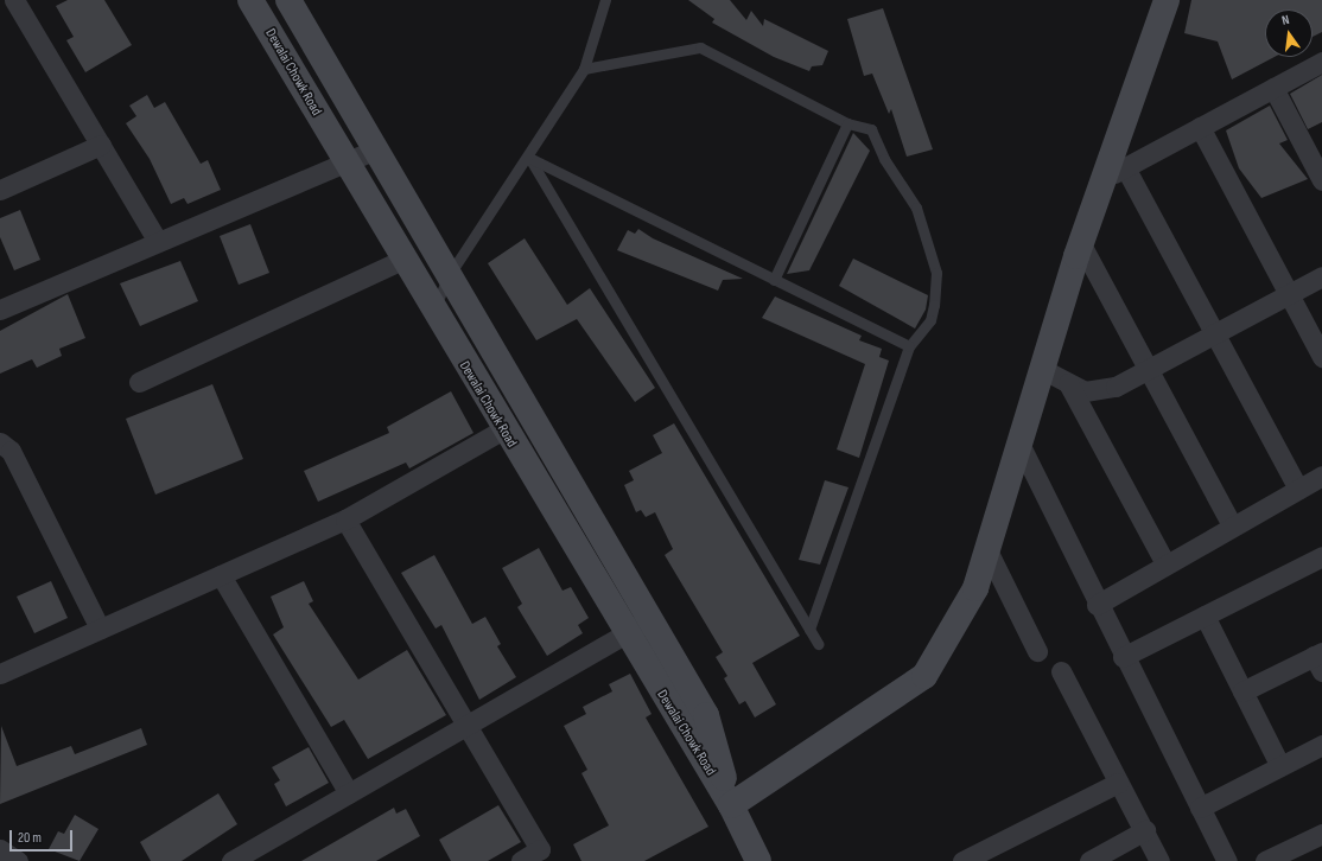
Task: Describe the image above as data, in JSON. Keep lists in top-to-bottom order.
{
  "streets": {
    "main road": ["Dewalai Chowk Road"]
  },
  "scale_bar": "20 m",
  "north": "top"
}
